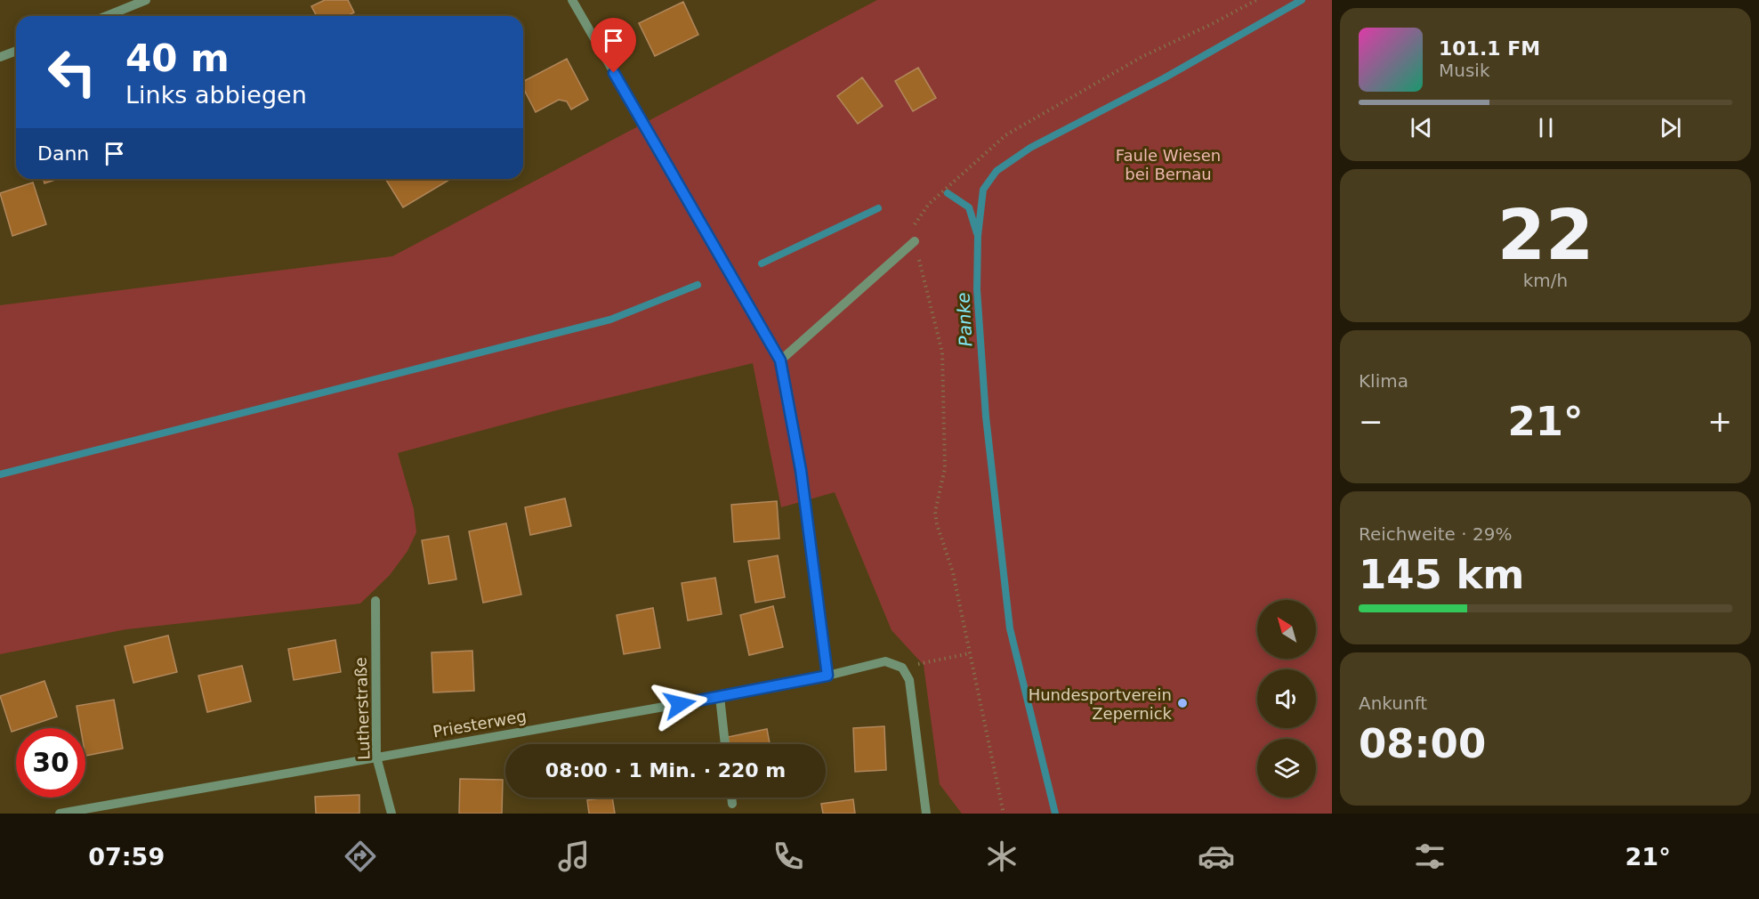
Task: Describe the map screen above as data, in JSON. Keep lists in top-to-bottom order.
{
  "streets": {
    "street": ["Lutherstraße", "Priesterweg"]
  },
  "crossings": [
    ["Lutherstraße", "Priesterweg"]
  ],
  "water": ["Panke"],
  "parks": ["Faule Wiesen bei Bernau"],
  "places": ["Hundesportverein Zepernick"],
  "north": "top left",
  "page": {
    "turn": ["40 m", "Links abbiegen"],
    "song": ["101.1 FM", "Musik"],
    "then": "Dann",
    "tile": [
      ["22", "km/h"],
      "Klima",
      ["Reichweite · 29%", "145 km"],
      ["Ankunft", "08:00"]
    ],
    "heat": ["−", "21°", "+"],
    "limit": "30",
    "trip": "08:00 · 1 Min. · 220 m",
    "tabs": ["07:59", "21°"]
  }
}
